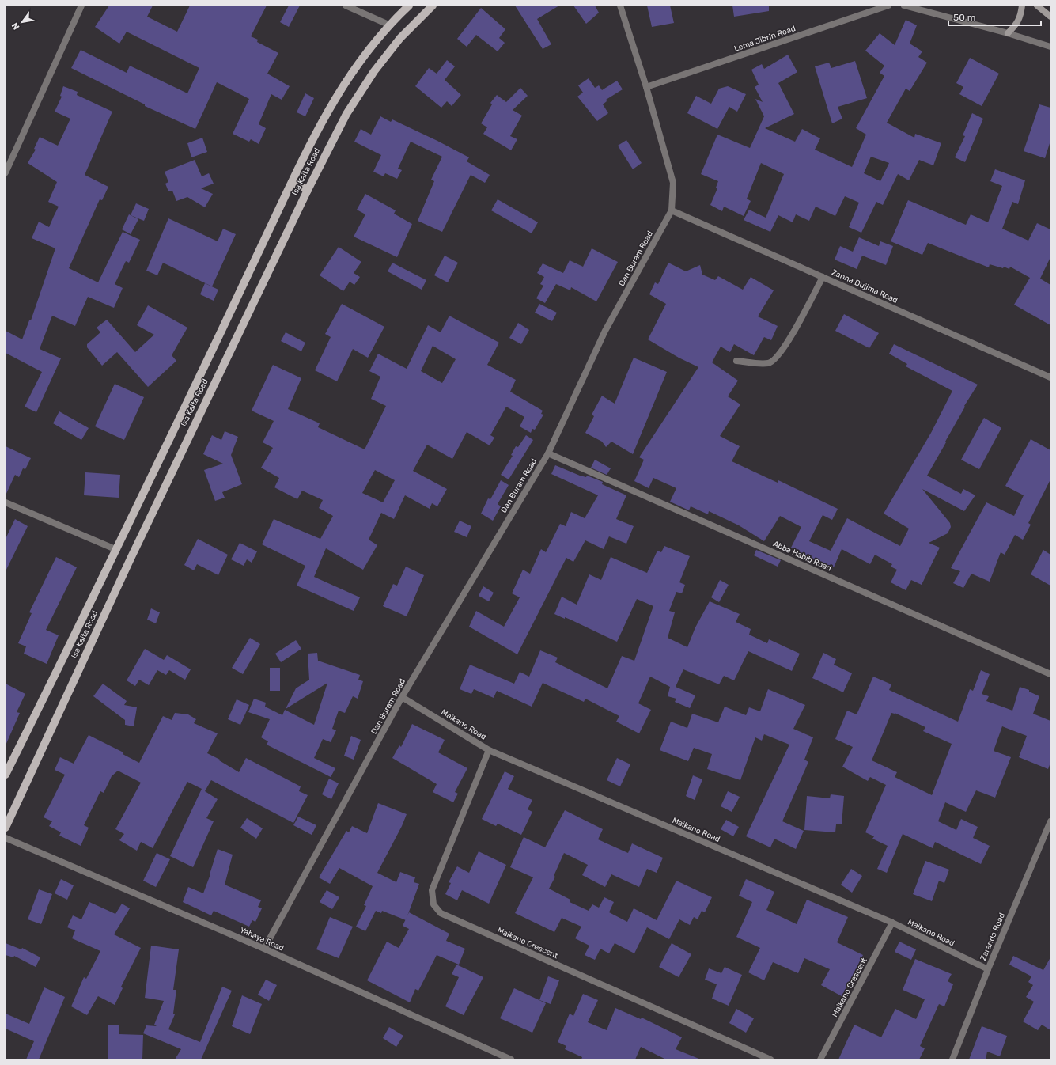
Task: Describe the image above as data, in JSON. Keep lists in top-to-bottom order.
{
  "streets": {
    "main road": ["Isa Kaita Road"],
    "street": [
      "Lema Jibrin Road",
      "Dan Buram Road",
      "Zanna Dujima Road",
      "Abba Habib Road",
      "Maikano Road",
      "Zaranda Road",
      "Yahaya Road",
      "Maikano Crescent"
    ]
  },
  "crossings": [
    ["Lema Jibrin Road", "Dan Buram Road"],
    ["Dan Buram Road", "Zanna Dujima Road"],
    ["Dan Buram Road", "Abba Habib Road"],
    ["Dan Buram Road", "Maikano Road"],
    ["Dan Buram Road", "Yahaya Road"],
    ["Maikano Road", "Zaranda Road"],
    ["Maikano Road", "Maikano Crescent"]
  ],
  "scale_bar": "50 m",
  "north": "bottom left"
}
